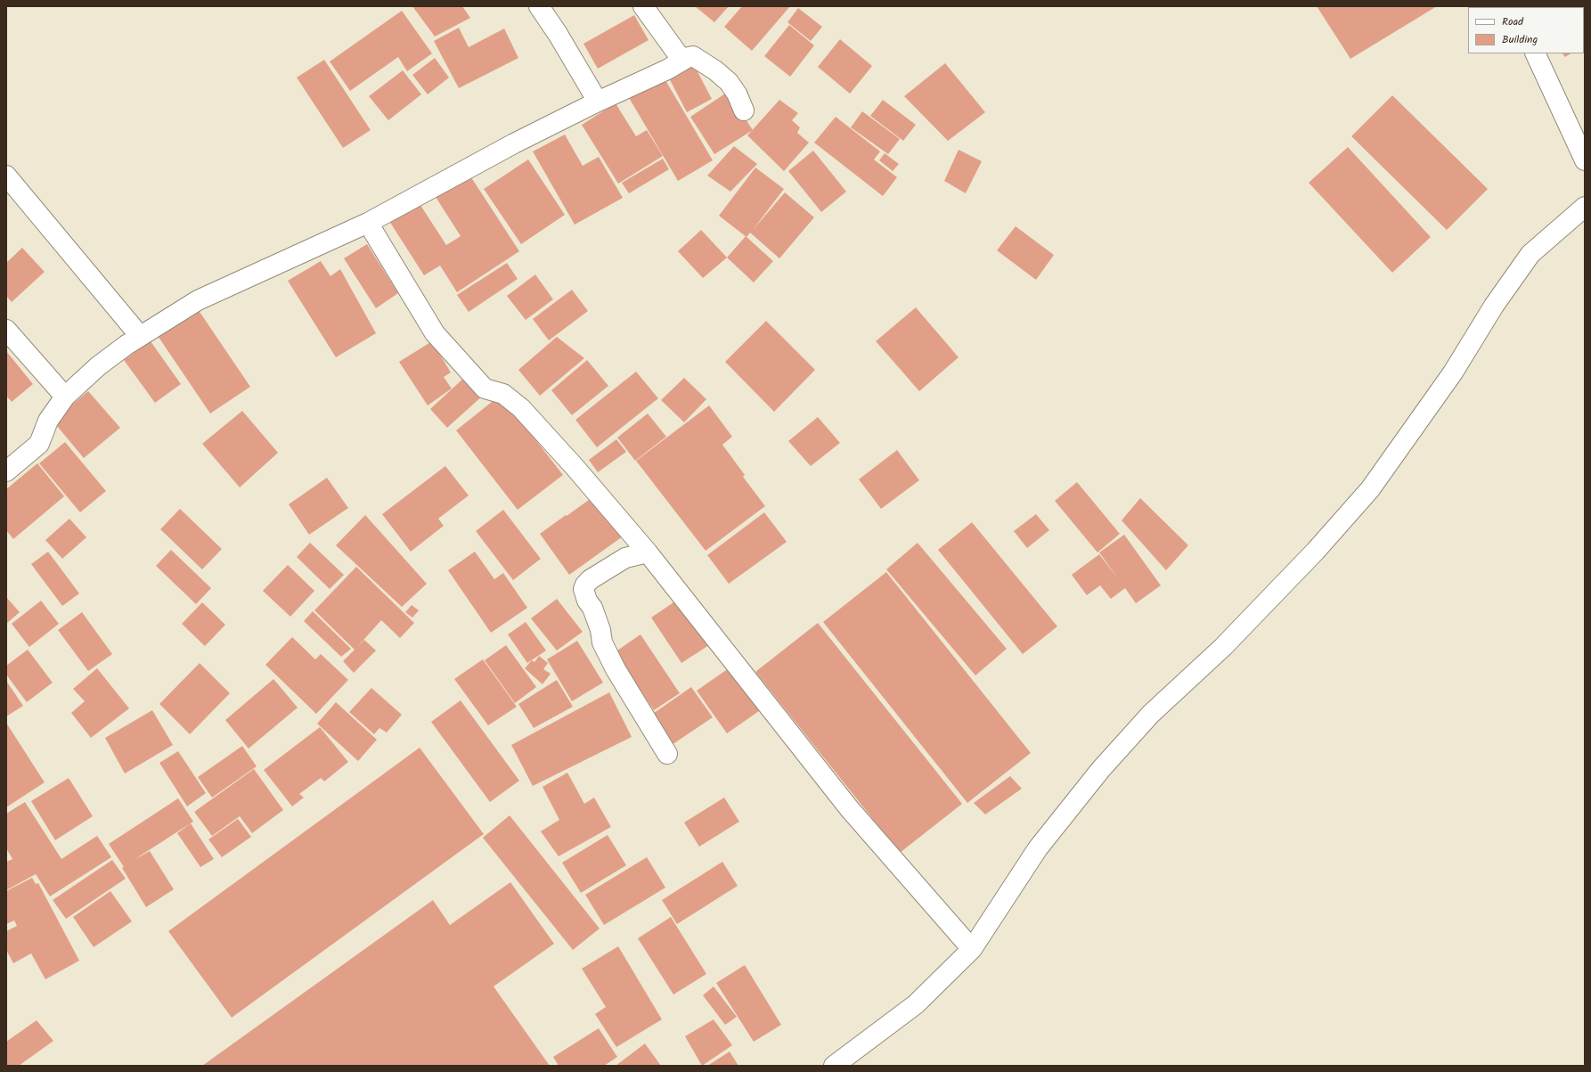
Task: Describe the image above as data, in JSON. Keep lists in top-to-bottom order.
{
  "legend": ["Road", "Building"]
}
